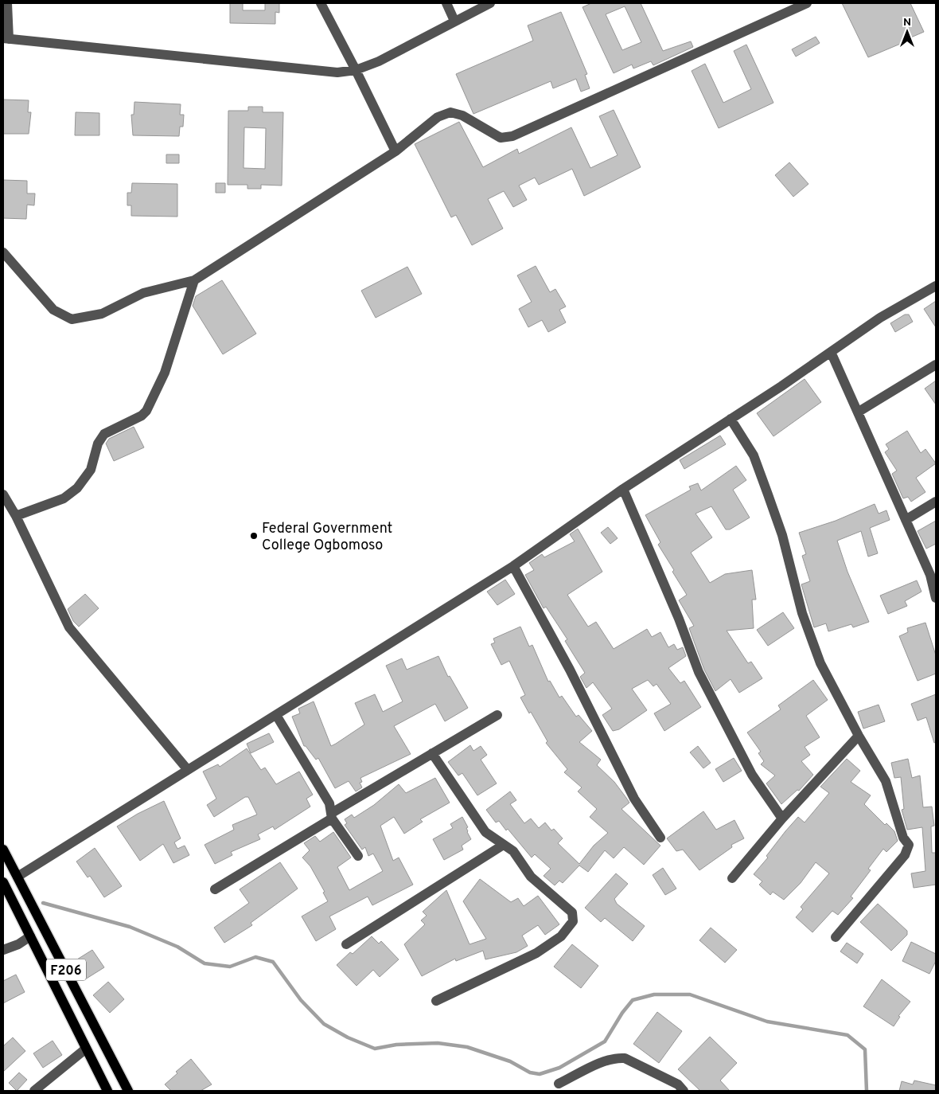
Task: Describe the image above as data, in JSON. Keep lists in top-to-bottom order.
{
  "streets": {
    "main road": ["F206"]
  },
  "places": ["Federal Government College Ogbomoso"],
  "north": "top"
}
